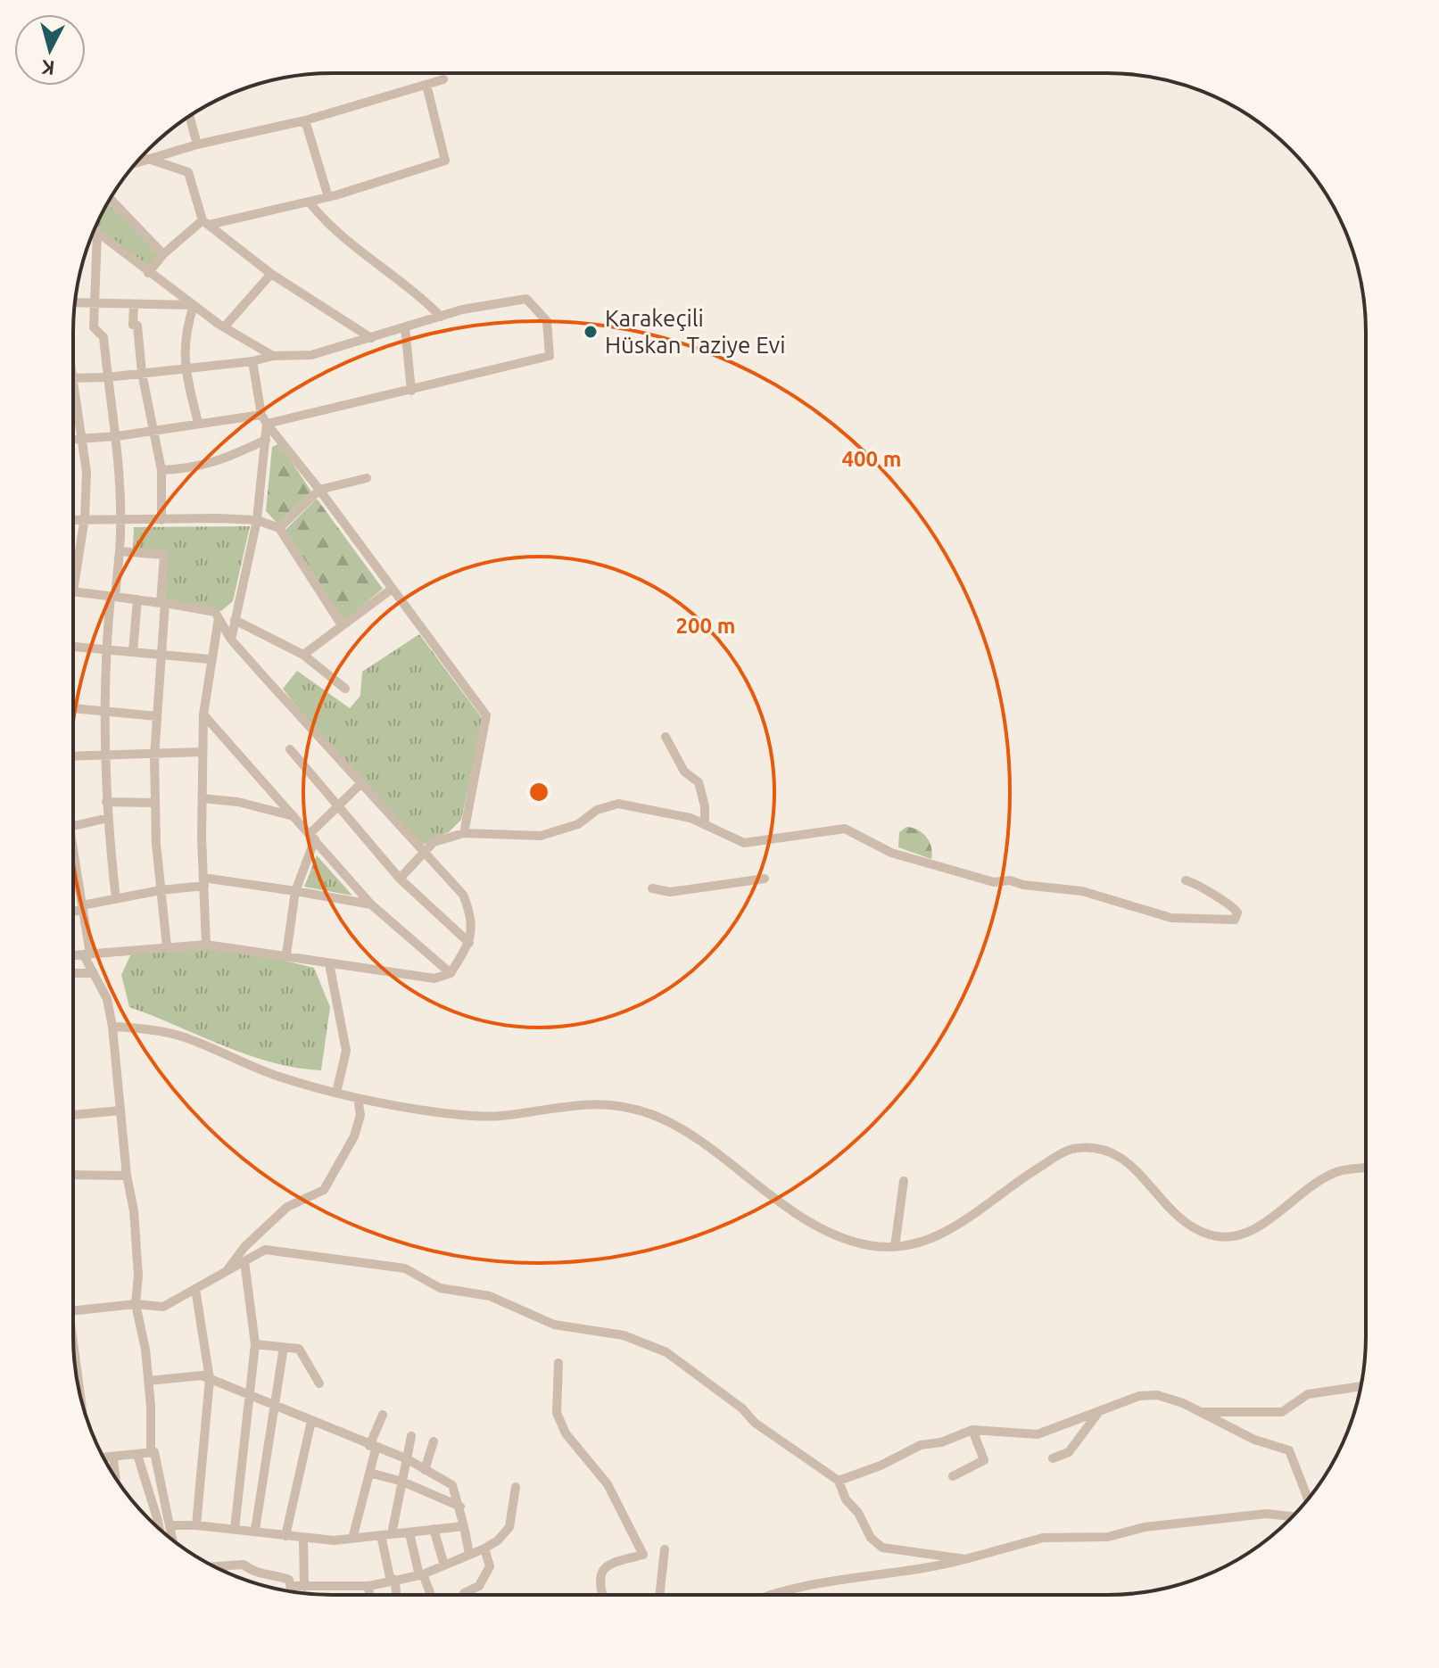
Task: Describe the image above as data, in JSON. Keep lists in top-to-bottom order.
{
  "places": ["Karakeçili Hüskan Taziye Evi"],
  "north": "bottom",
  "rings": ["400 m", "200 m"]
}
